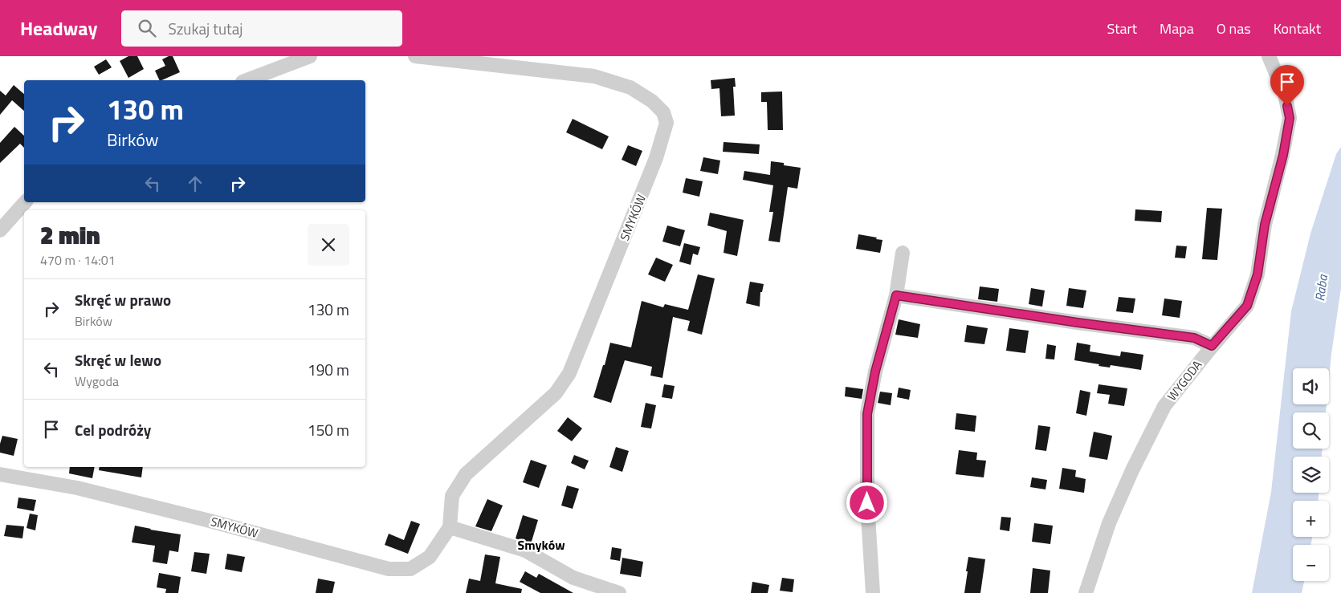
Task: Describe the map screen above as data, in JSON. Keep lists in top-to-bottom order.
{
  "streets": {
    "street": ["SMYKÓW", "WYGODA"]
  },
  "districts": ["Smyków"],
  "water": ["Raba"],
  "page": {
    "header": "Headway",
    "search": "Szukaj tutaj",
    "nav": [
      "Start",
      "Mapa",
      "O nas",
      "Kontakt"
    ],
    "turn": ["130 m", "Birków"],
    "heading": ["2 min", "470 m · 14:01"],
    "list": [
      {
        "name": "Skręć w prawo",
        "note": "Birków",
        "value": "130 m"
      },
      {
        "name": "Skręć w lewo",
        "note": "Wygoda",
        "value": "190 m"
      },
      {
        "name": "Cel podróży",
        "value": "150 m"
      }
    ],
    "map_buttons": ["+", "−"]
  }
}
